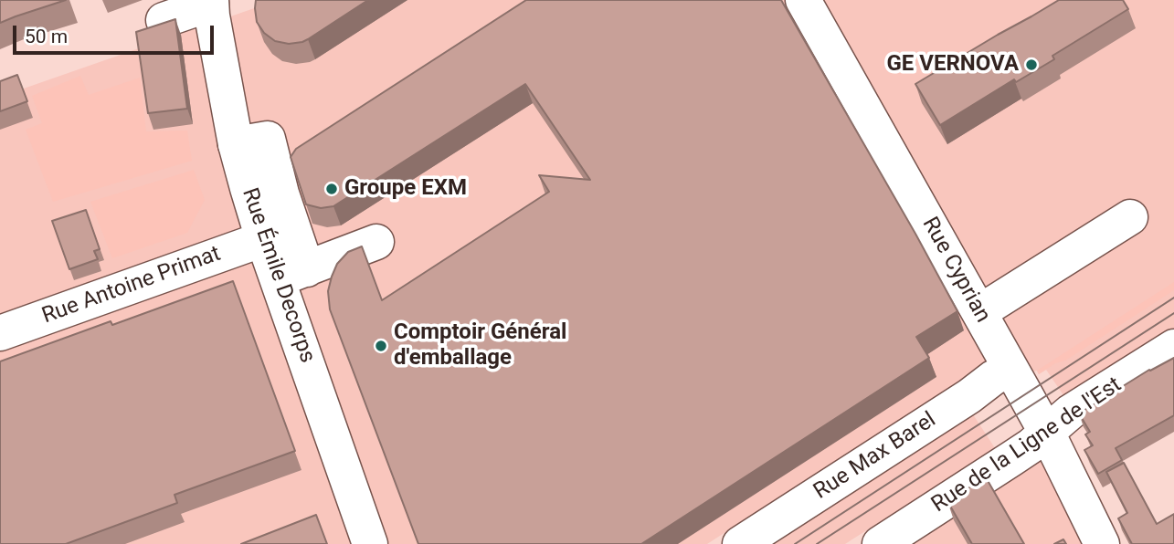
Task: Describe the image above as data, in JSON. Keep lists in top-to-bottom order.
{
  "streets": {
    "street": [
      "Rue Cyprian",
      "Rue Émile Decorps",
      "Rue Antoine Primat",
      "Rue de la Ligne de l'Est",
      "Rue Max Barel"
    ]
  },
  "crossings": [
    ["Rue Cyprian", "Rue de la Ligne de l'Est"],
    ["Rue Cyprian", "Rue Max Barel"],
    ["Rue Émile Decorps", "Rue Antoine Primat"]
  ],
  "places": ["GE VERNOVA", "Groupe EXM", "Comptoir Général d'emballage"],
  "scale_bar": "50 m"
}
